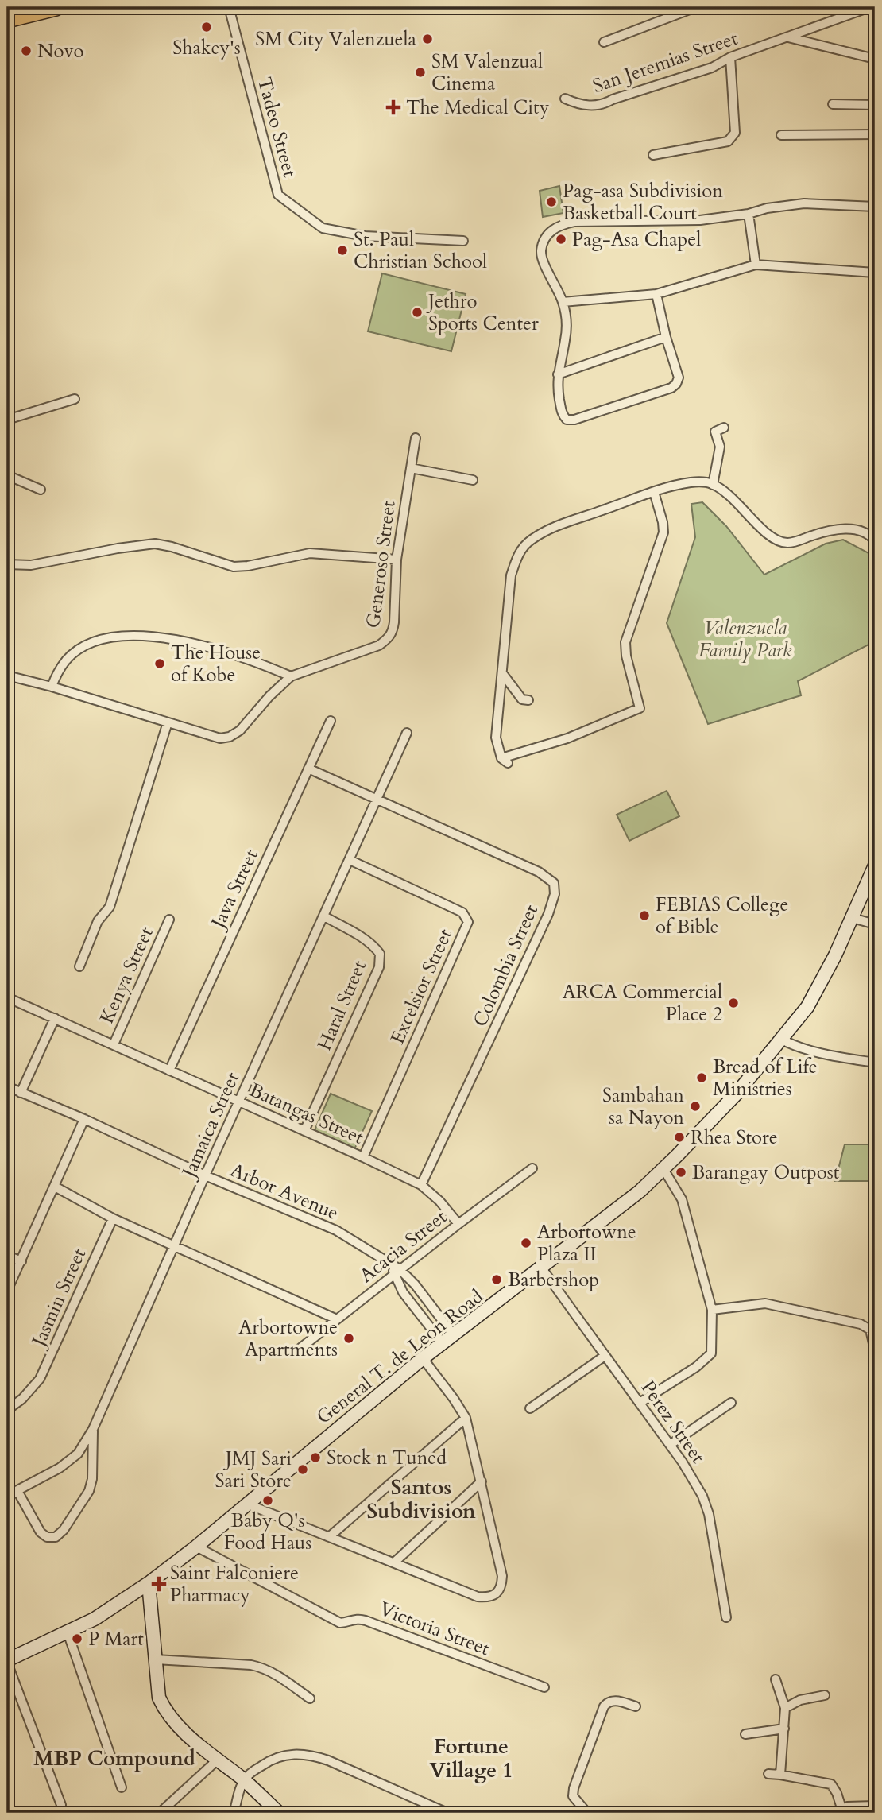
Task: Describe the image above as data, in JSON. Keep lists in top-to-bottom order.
{
  "streets": {
    "main road": ["General T. de Leon Road"],
    "street": [
      "San Jeremias Street",
      "Tadeo Street",
      "Generoso Street",
      "Java Street",
      "Colombia Street",
      "Kenya Street",
      "Excelsior Street",
      "Haral Street",
      "Batangas Street",
      "Jamaica Street",
      "Arbor Avenue",
      "Acacia Street",
      "Jasmin Street",
      "Perez Street",
      "Victoria Street"
    ]
  },
  "crossings": [
    ["Java Street", "Colombia Street"],
    ["Java Street", "Batangas Street"],
    ["Colombia Street", "Batangas Street"],
    ["Colombia Street", "Jamaica Street"],
    ["Kenya Street", "Batangas Street"],
    ["Excelsior Street", "Batangas Street"],
    ["Excelsior Street", "Jamaica Street"],
    ["Haral Street", "Batangas Street"],
    ["Haral Street", "Jamaica Street"],
    ["Batangas Street", "Jamaica Street"],
    ["Batangas Street", "Acacia Street"],
    ["Jamaica Street", "Arbor Avenue"],
    ["Arbor Avenue", "Acacia Street"],
    ["Arbor Avenue", "General T. de Leon Road"],
    ["General T. de Leon Road", "Perez Street"],
    ["General T. de Leon Road", "Victoria Street"]
  ],
  "districts": ["Santos Subdivision", "Fortune Village 1", "MBP Compound"],
  "parks": ["Valenzuela Family Park"],
  "places": {
    "other": [
      "Shakey's",
      "SM City Valenzuela",
      "Novo",
      "SM Valenzual Cinema",
      "Pag-asa Subdivision Basketball Court",
      "Pag-Asa Chapel",
      "St. Paul Christian School",
      "Jethro Sports Center",
      "The House of Kobe",
      "FEBIAS College of Bible",
      "ARCA Commercial Place 2",
      "Bread of Life Ministries",
      "Sambahan sa Nayon",
      "Rhea Store",
      "Barangay Outpost",
      "Arbortowne Plaza II",
      "Barbershop",
      "Arbortowne Apartments",
      "Stock n Tuned",
      "JMJ Sari Sari Store",
      "Baby Q's Food Haus",
      "P Mart"
    ],
    "health": ["The Medical City", "Saint Falconiere Pharmacy"]
  }
}
